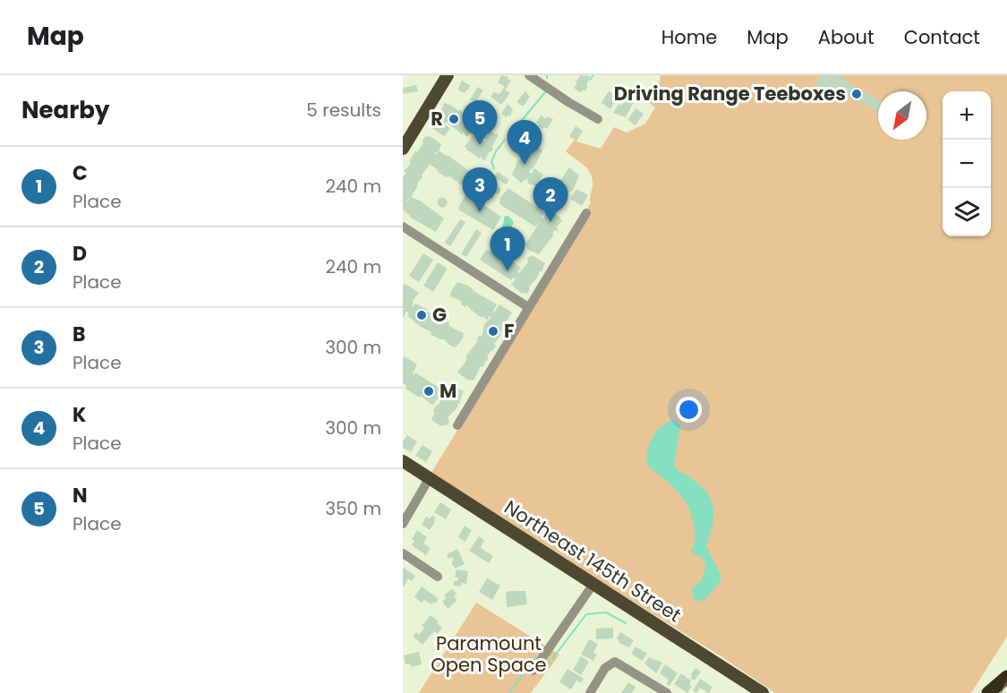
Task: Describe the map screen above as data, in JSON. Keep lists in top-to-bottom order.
{
  "streets": {
    "main road": ["Northeast 145th Street"]
  },
  "parks": ["Paramount Open Space"],
  "places": [
    "Driving Range Teeboxes",
    "R",
    "G",
    "F",
    "M"
  ],
  "north": "bottom left",
  "page": {
    "header": "Map",
    "nav": [
      "Home",
      "Map",
      "About",
      "Contact"
    ],
    "heading": ["Nearby", "5 results"],
    "map_buttons": ["+", "−"],
    "pins": [
      "5",
      "4",
      "3",
      "2",
      "1"
    ],
    "list": [
      {
        "mark": "1",
        "name": "C",
        "note": "Place",
        "value": "240 m"
      },
      {
        "mark": "2",
        "name": "D",
        "note": "Place",
        "value": "240 m"
      },
      {
        "mark": "3",
        "name": "B",
        "note": "Place",
        "value": "300 m"
      },
      {
        "mark": "4",
        "name": "K",
        "note": "Place",
        "value": "300 m"
      },
      {
        "mark": "5",
        "name": "N",
        "note": "Place",
        "value": "350 m"
      }
    ]
  }
}
